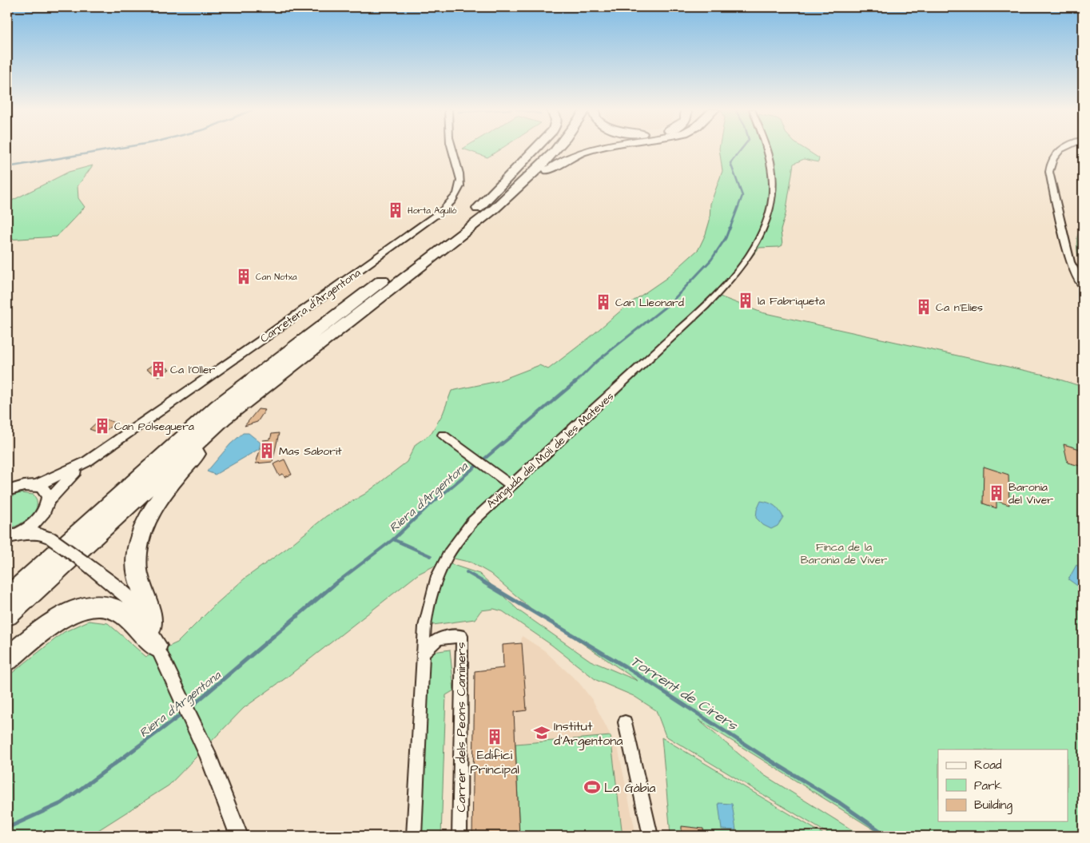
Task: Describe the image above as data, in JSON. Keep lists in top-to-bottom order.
{
  "streets": {
    "street": ["Carretera d'Argentona", "Avinguda del Molí de les Mateves", "Carrer dels Peons Caminers"]
  },
  "crossings": [
    ["Avinguda del Molí de les Mateves", "Carrer dels Peons Caminers"]
  ],
  "water": ["Riera d'Argentona", "Torrent de Cirers"],
  "parks": ["Finca de la Baronia de Viver"],
  "places": {
    "building": [
      "Horta Agulló",
      "Can Notxa",
      "la Fabriqueta",
      "Can Lleonard",
      "Ca n'Elies",
      "Ca l'Oller",
      "Can Polseguera",
      "Mas Saborit",
      "Baronia del Viver",
      "Edifici Principal"
    ],
    "school or university": ["Institut d'Argentona"],
    "sports": ["La Gàbia"]
  },
  "legend": ["Road", "Park", "Building"]
}
